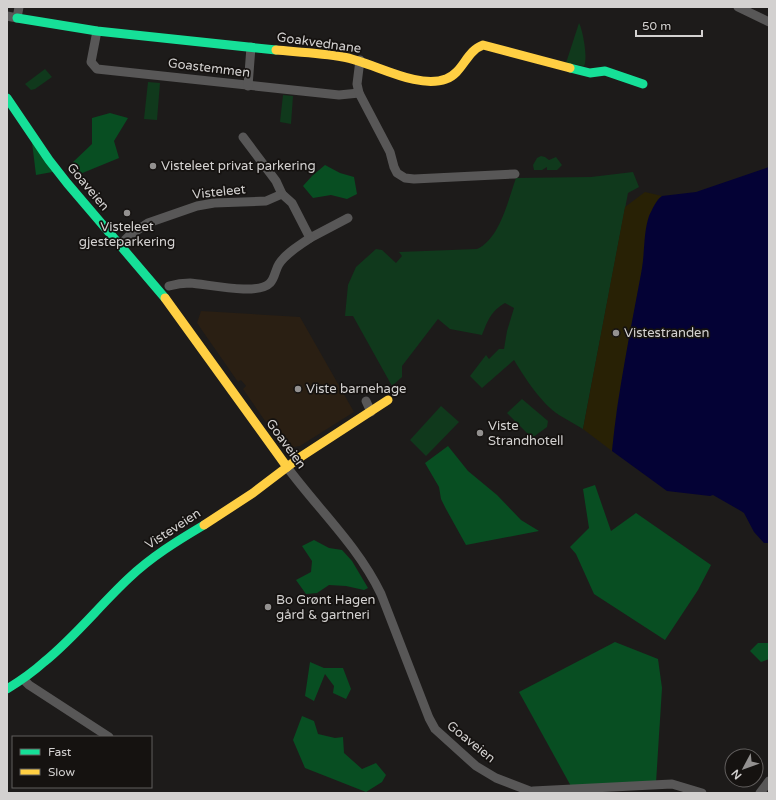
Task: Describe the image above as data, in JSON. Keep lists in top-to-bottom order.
{
  "streets": {
    "main road": ["Goakvednane", "Goaveien", "Visteveien"],
    "street": ["Goastemmen", "Visteleet"]
  },
  "crossings": [
    ["Goakvednane", "Goastemmen"],
    ["Goaveien", "Visteleet"],
    ["Goaveien", "Visteveien"]
  ],
  "places": [
    "Visteleet privat parkering",
    "Visteleet gjesteparkering",
    "Vistestranden",
    "Viste barnehage",
    "Viste Strandhotell",
    "Bo Grønt Hagen gård & gartneri"
  ],
  "legend": ["Fast", "Slow"],
  "scale_bar": "50 m",
  "north": "bottom left"
}
